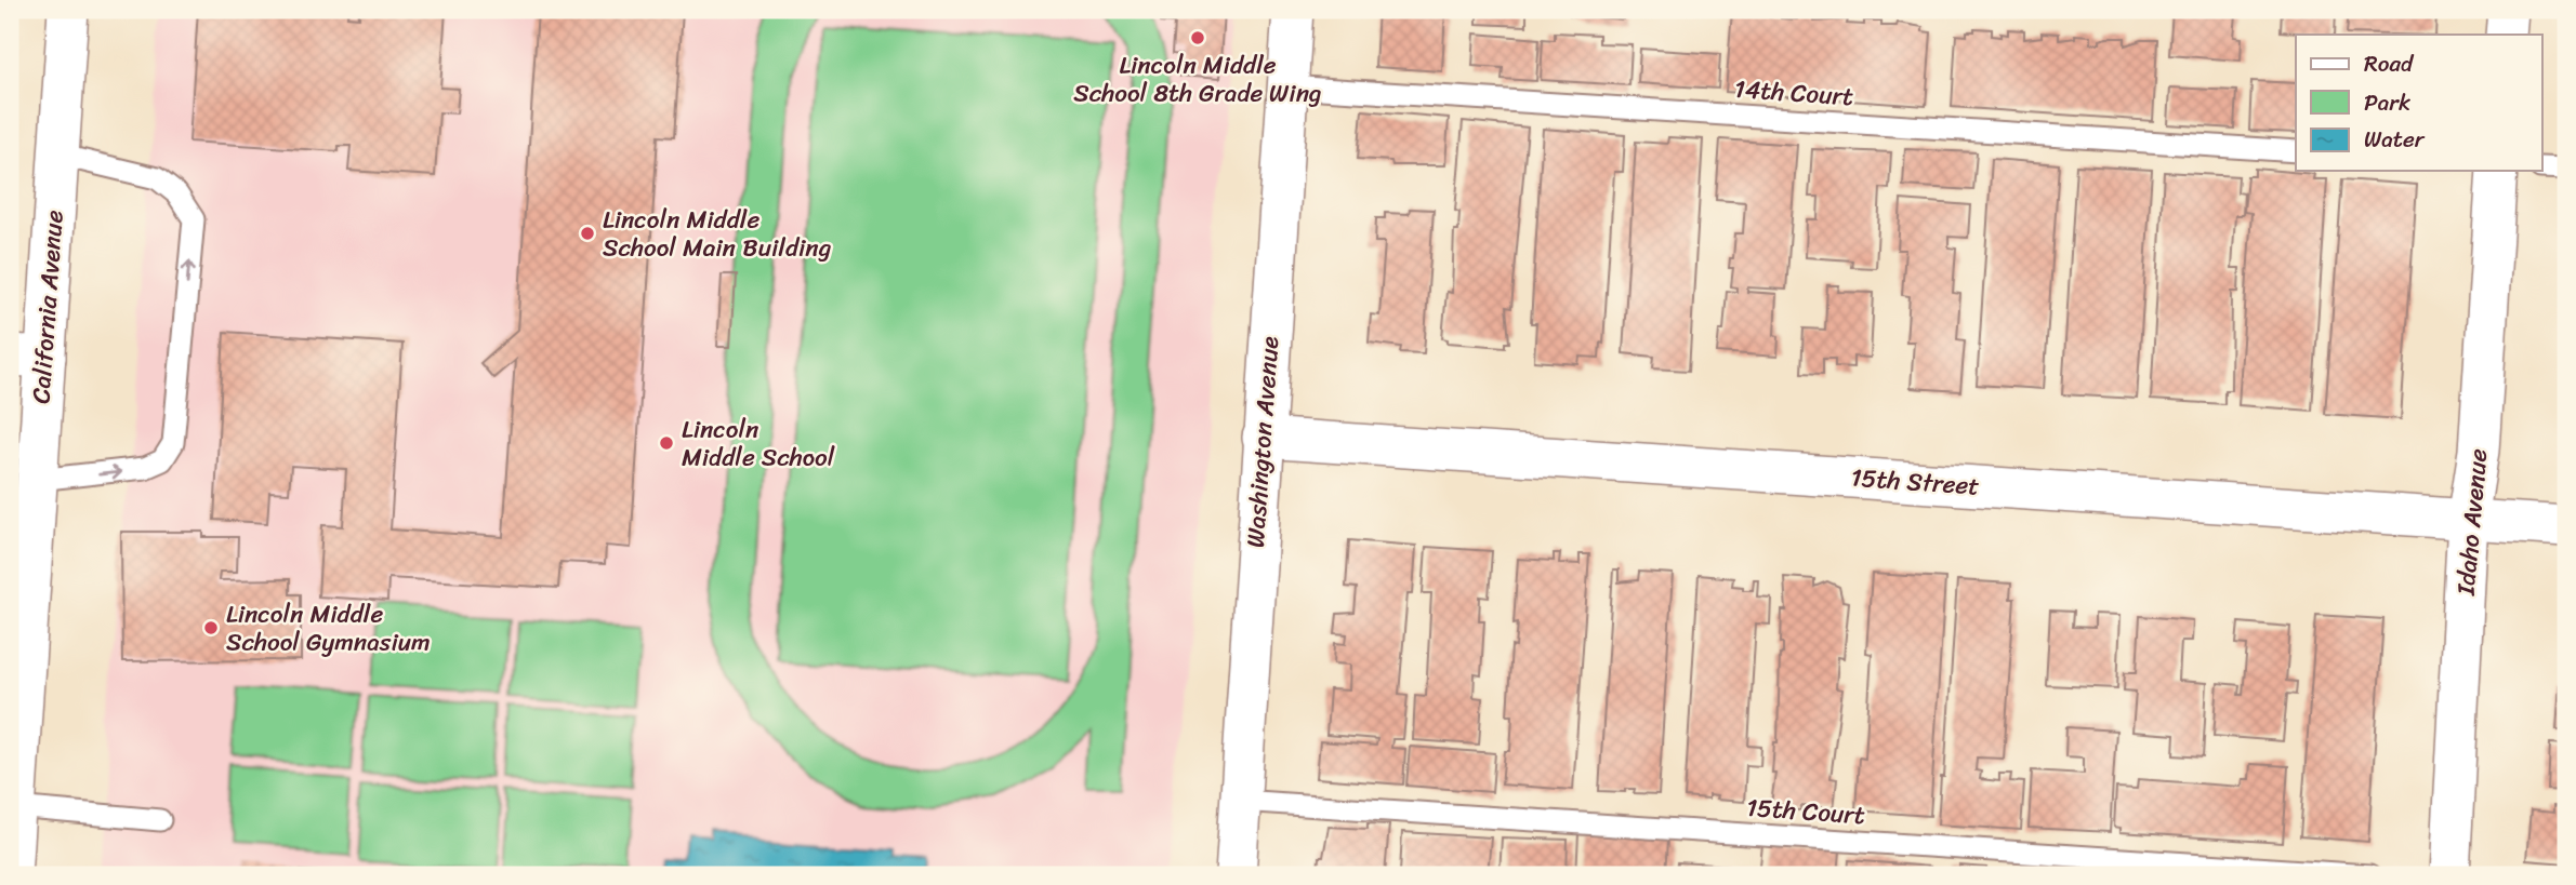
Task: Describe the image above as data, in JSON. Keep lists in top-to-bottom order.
{
  "streets": {
    "street": [
      "California Avenue",
      "Washington Avenue",
      "15th Street",
      "Idaho Avenue"
    ],
    "lane": ["14th Court", "15th Court"]
  },
  "crossings": [
    ["14th Court", "Washington Avenue"],
    ["Washington Avenue", "15th Street"],
    ["Washington Avenue", "15th Court"],
    ["15th Street", "Idaho Avenue"]
  ],
  "places": [
    "Lincoln Middle School 8th Grade Wing",
    "Lincoln Middle School Main Building",
    "Lincoln Middle School",
    "Lincoln Middle School Gymnasium"
  ],
  "legend": ["Road", "Park", "Water"]
}
